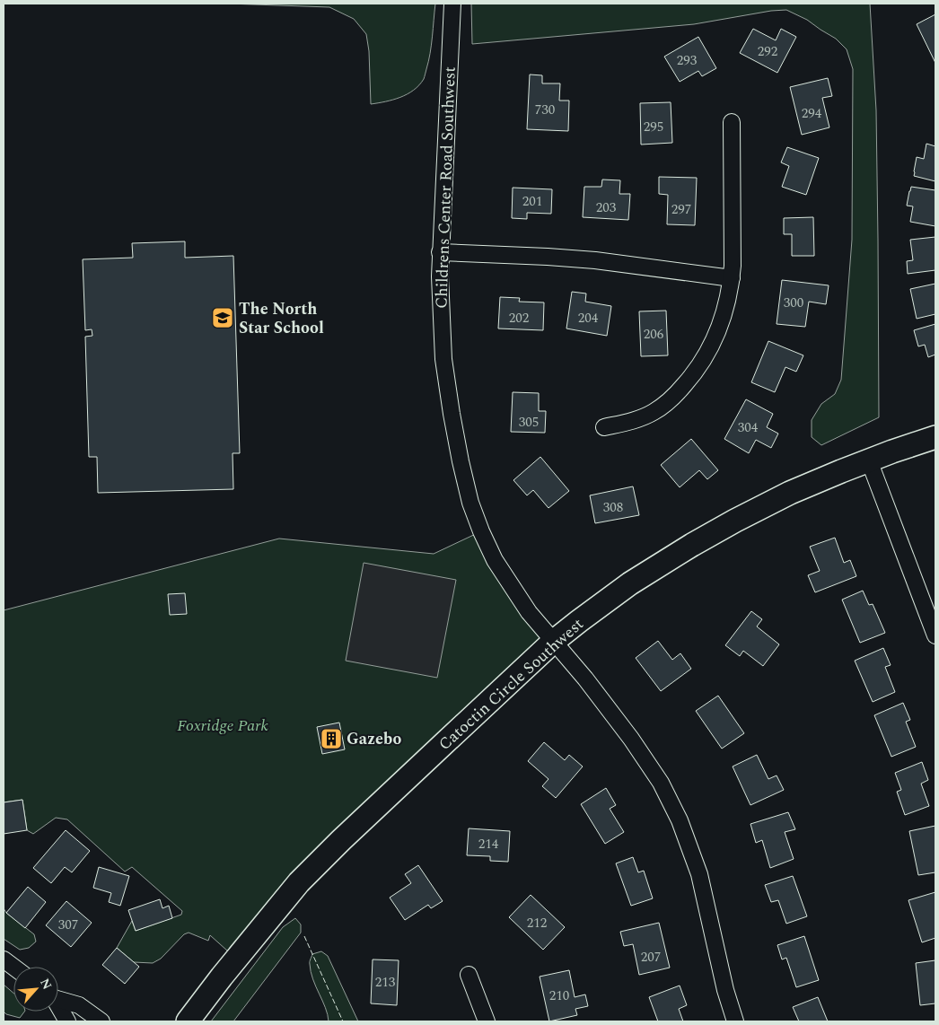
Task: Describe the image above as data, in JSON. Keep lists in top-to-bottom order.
{
  "streets": {
    "main road": ["Catoctin Circle Southwest"],
    "street": ["Childrens Center Road Southwest"]
  },
  "crossings": [
    ["Childrens Center Road Southwest", "Catoctin Circle Southwest"]
  ],
  "parks": ["Foxridge Park"],
  "places": {
    "school or university": ["The North Star School"],
    "building": ["Gazebo"]
  },
  "house_numbers": [
    "292",
    "293",
    "730",
    "294",
    "295",
    "201",
    "203",
    "297",
    "300",
    "202",
    "204",
    "206",
    "305",
    "304",
    "308",
    "214",
    "212",
    "307",
    "207",
    "213",
    "210"
  ],
  "north": "top right"
}
